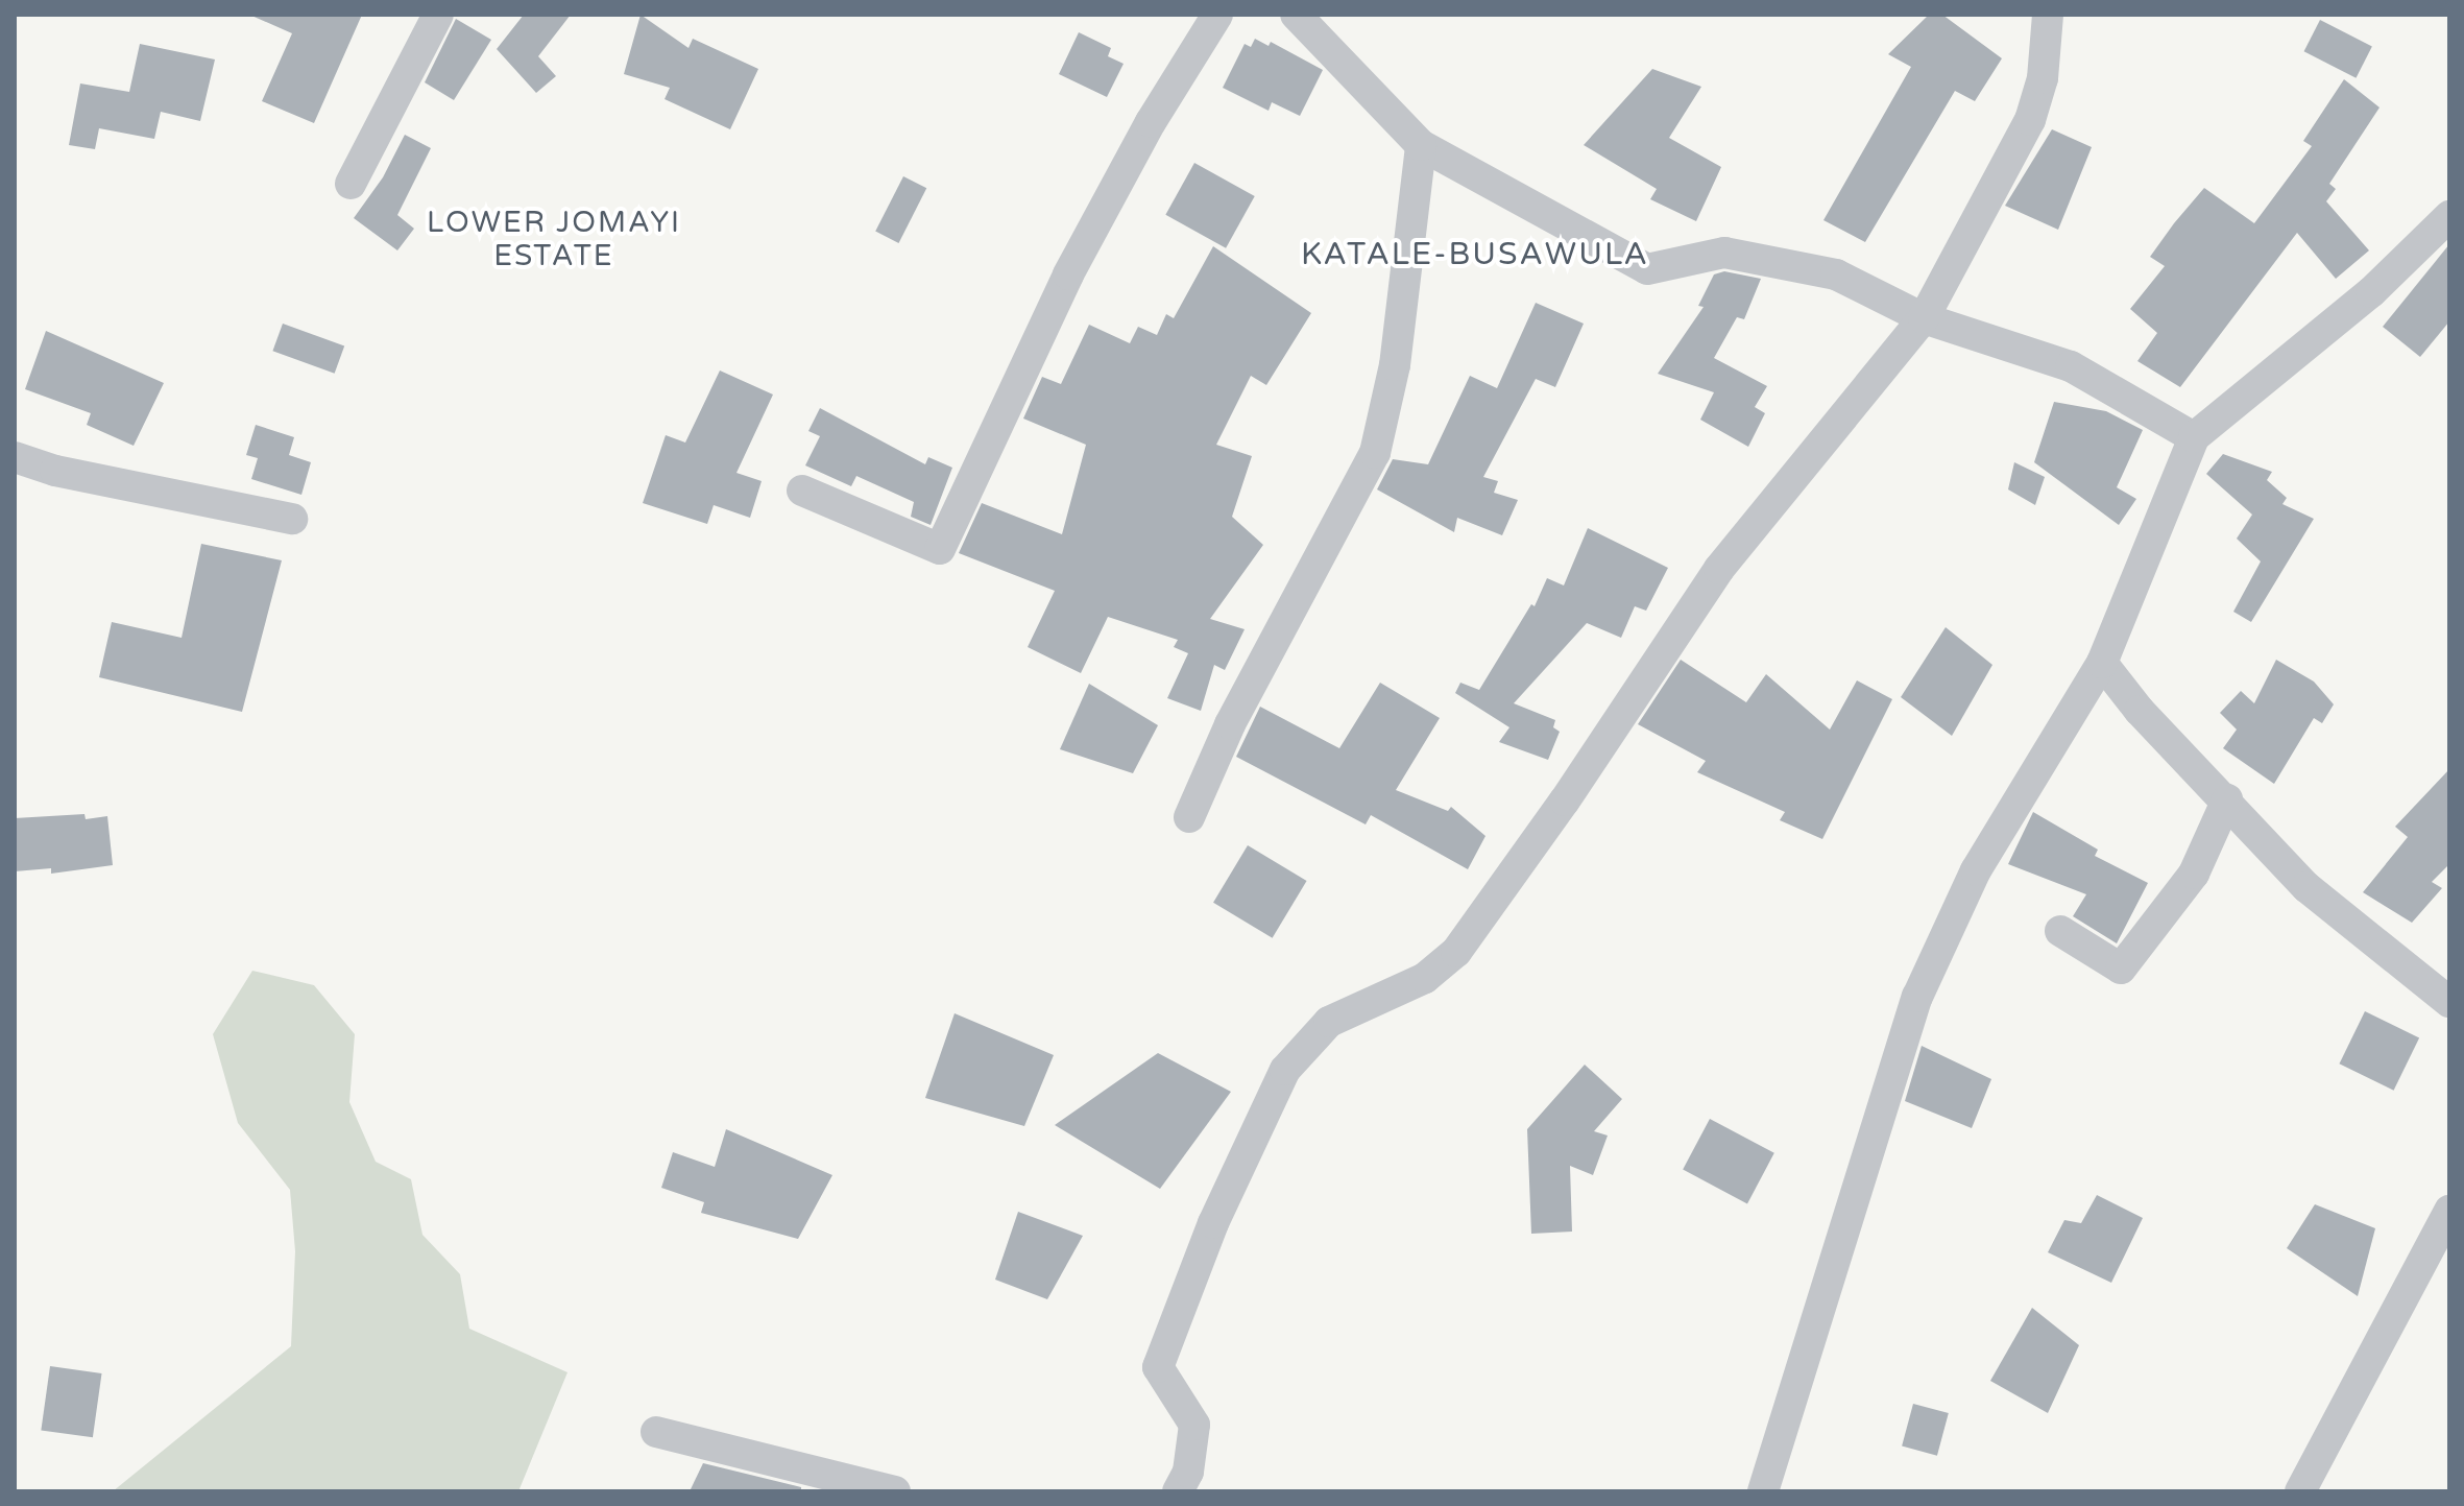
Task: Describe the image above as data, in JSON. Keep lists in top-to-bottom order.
{
  "districts": ["LOWER JOMAYI ESTATE", "KATALE-BUSAWULA"]
}
